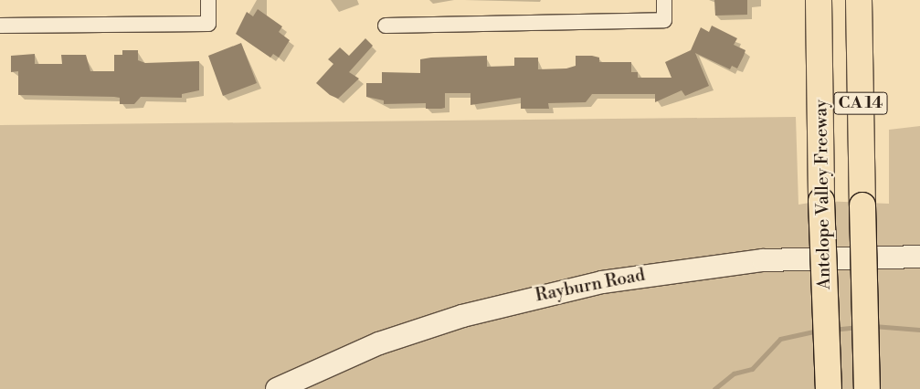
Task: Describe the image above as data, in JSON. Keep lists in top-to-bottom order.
{
  "streets": {
    "highway": ["CA 14", "Antelope Valley Freeway"],
    "street": ["Rayburn Road"]
  }
}
